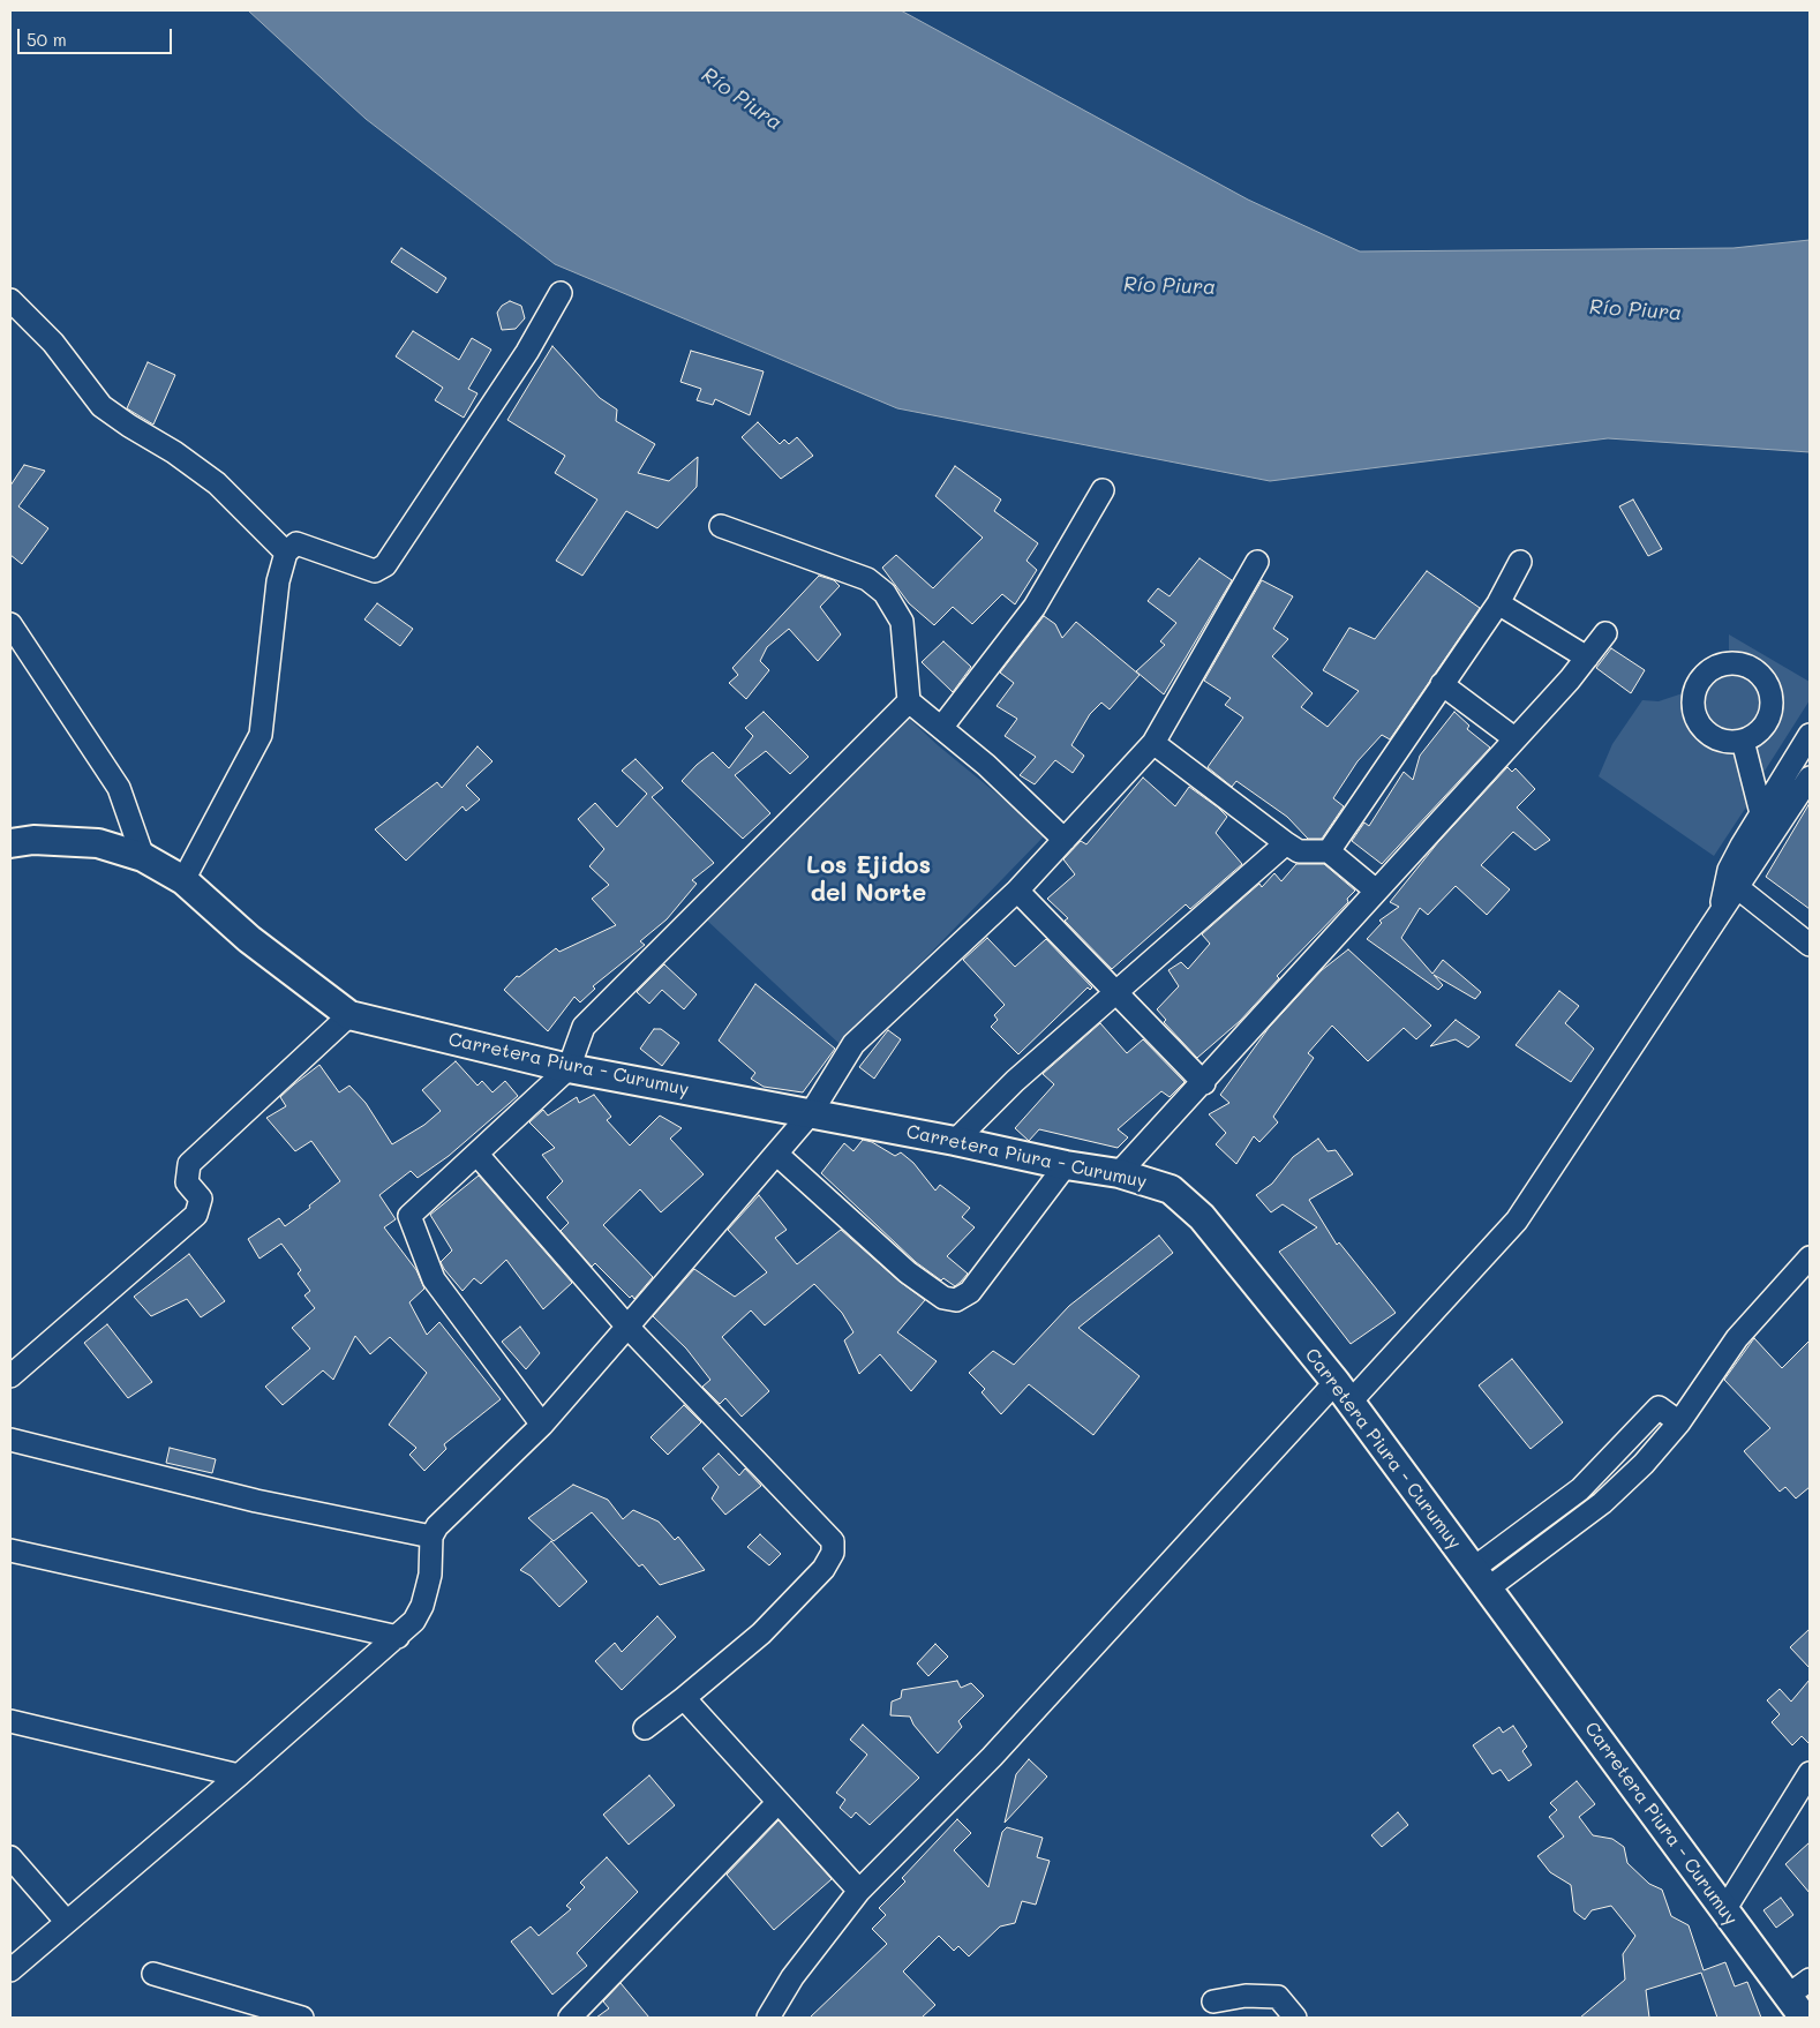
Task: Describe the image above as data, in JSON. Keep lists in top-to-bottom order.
{
  "streets": {
    "main road": ["Carretera Piura - Curumuy"]
  },
  "districts": ["Los Ejidos del Norte"],
  "water": ["Río Piura"],
  "scale_bar": "50 m"
}
